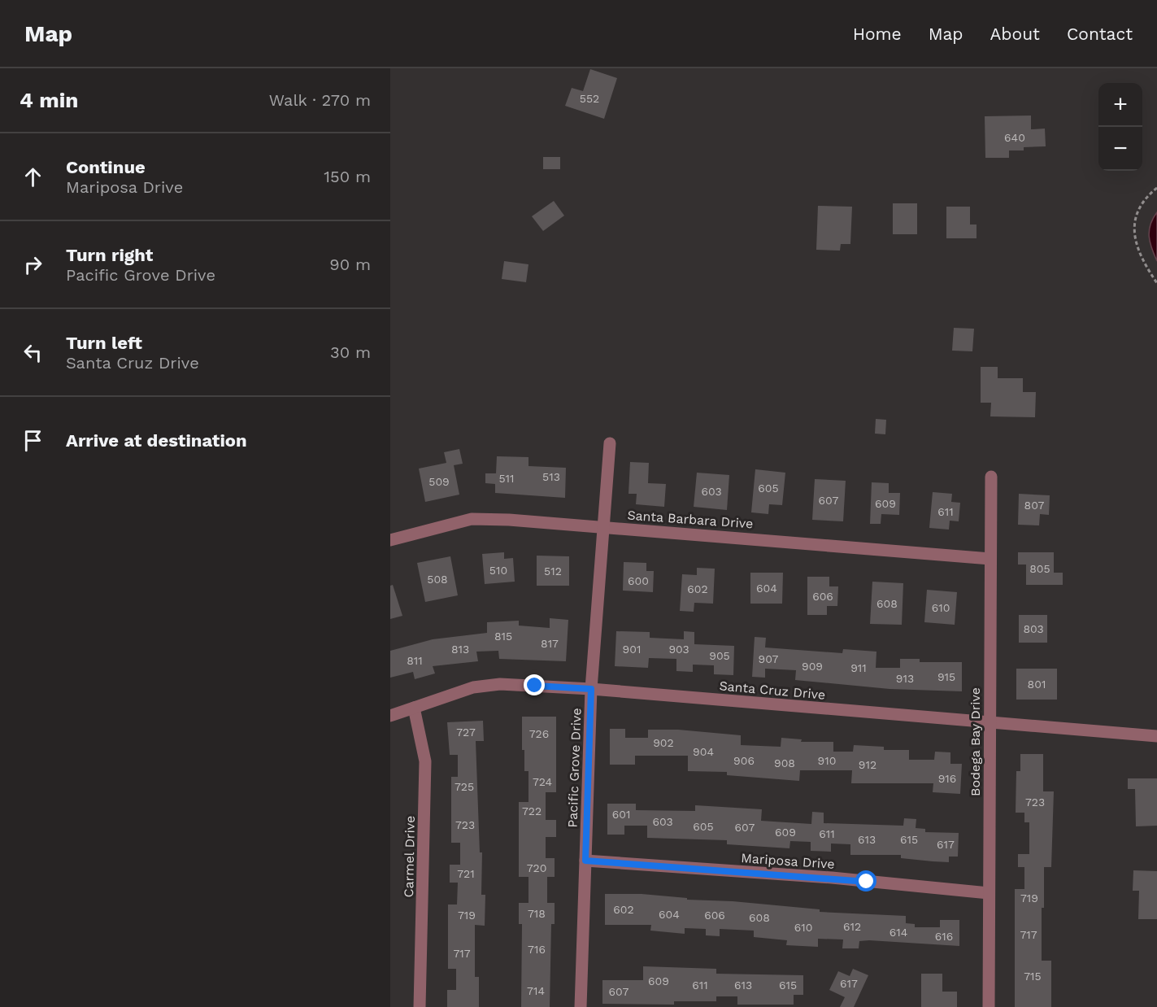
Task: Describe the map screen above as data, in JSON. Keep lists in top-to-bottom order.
{
  "streets": {
    "street": [
      "Santa Barbara Drive",
      "Santa Cruz Drive",
      "Bodega Bay Drive",
      "Pacific Grove Drive",
      "Carmel Drive",
      "Mariposa Drive"
    ]
  },
  "crossings": [
    ["Santa Barbara Drive", "Bodega Bay Drive"],
    ["Santa Barbara Drive", "Pacific Grove Drive"],
    ["Santa Cruz Drive", "Bodega Bay Drive"],
    ["Santa Cruz Drive", "Pacific Grove Drive"],
    ["Santa Cruz Drive", "Carmel Drive"],
    ["Bodega Bay Drive", "Mariposa Drive"],
    ["Pacific Grove Drive", "Mariposa Drive"]
  ],
  "house_numbers": [
    "552",
    "640",
    "513",
    "511",
    "509",
    "605",
    "603",
    "607",
    "609",
    "807",
    "611",
    "805",
    "510",
    "512",
    "508",
    "600",
    "604",
    "602",
    "606",
    "608",
    "610",
    "803",
    "815",
    "817",
    "813",
    "901",
    "903",
    "905",
    "907",
    "811",
    "909",
    "911",
    "915",
    "913",
    "801",
    "727",
    "726",
    "902",
    "904",
    "906",
    "910",
    "908",
    "912",
    "916",
    "724",
    "725",
    "723",
    "722",
    "601",
    "603",
    "723",
    "605",
    "607",
    "609",
    "611",
    "613",
    "615",
    "617",
    "720",
    "721",
    "719",
    "602",
    "718",
    "604",
    "719",
    "606",
    "608",
    "612",
    "610",
    "614",
    "717",
    "616",
    "716",
    "717",
    "715",
    "609",
    "617",
    "611",
    "613",
    "615",
    "714",
    "607"
  ],
  "page": {
    "header": "Map",
    "nav": [
      "Home",
      "Map",
      "About",
      "Contact"
    ],
    "heading": ["4 min", "Walk · 270 m"],
    "map_buttons": ["+", "−"],
    "list": [
      ["Continue", "Mariposa Drive", "150 m"],
      ["Turn right", "Pacific Grove Drive", "90 m"],
      ["Turn left", "Santa Cruz Drive", "30 m"],
      "Arrive at destination"
    ]
  }
}
